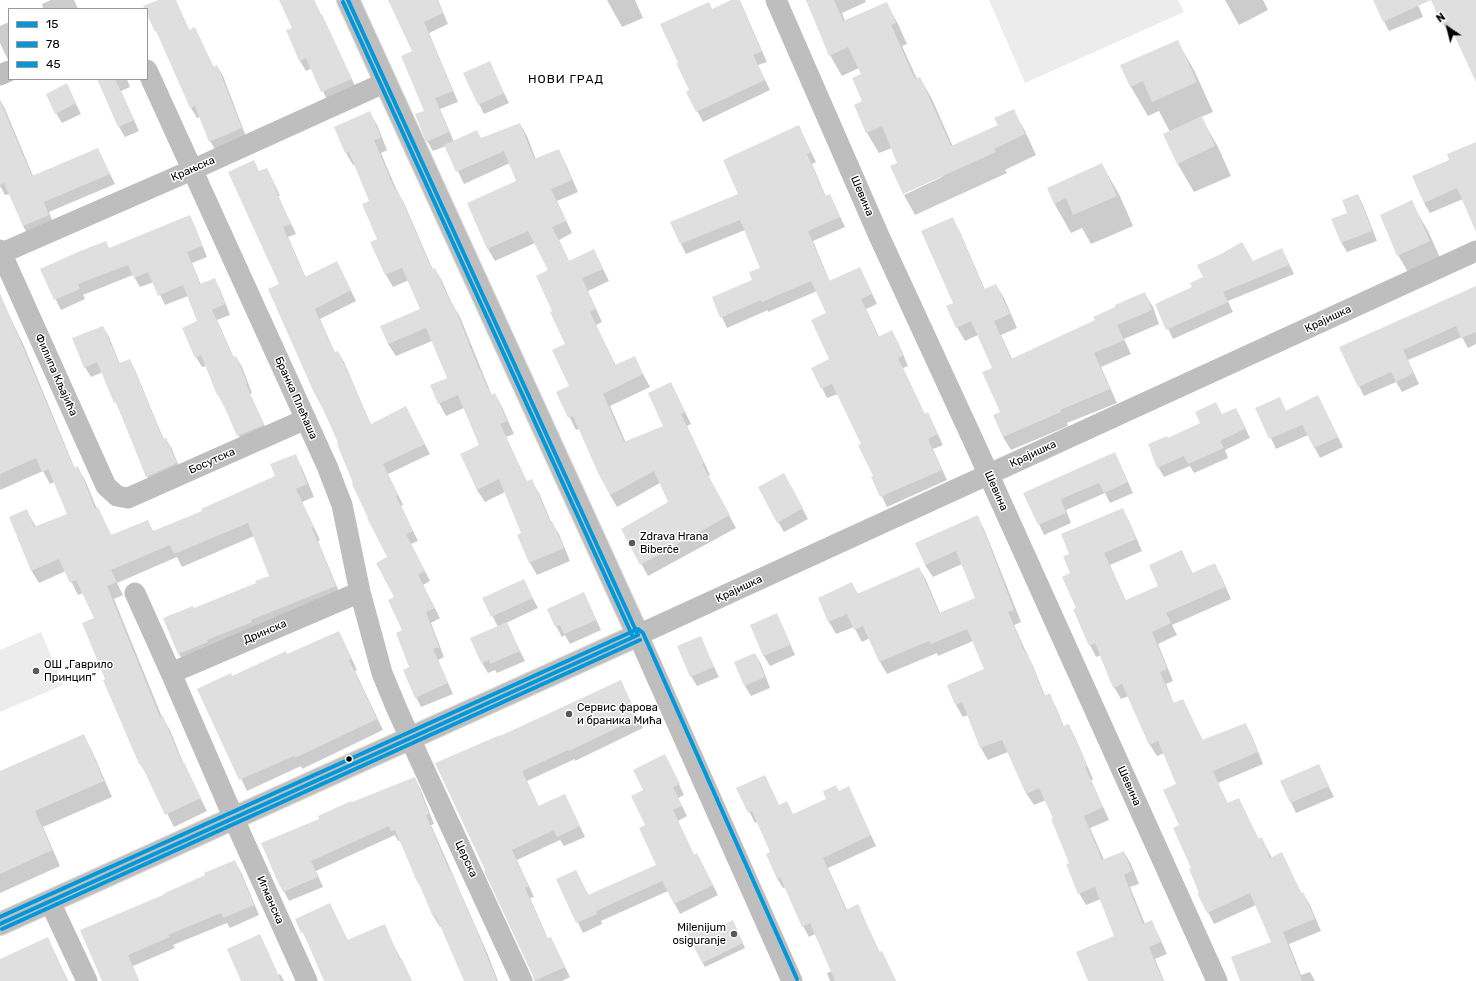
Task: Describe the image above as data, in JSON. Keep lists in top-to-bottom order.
{
  "streets": {
    "main road": ["Крајишка"],
    "street": [
      "Крањска",
      "Шевина",
      "Филипа Кљајића",
      "Бранка Плећаша",
      "Босутска",
      "Дринска",
      "Церска",
      "Игманска"
    ]
  },
  "crossings": [
    ["Крањска", "Филипа Кљајића"],
    ["Крањска", "Бранка Плећаша"],
    ["Шевина", "Крајишка"],
    ["Крајишка", "Бранка Плећаша"],
    ["Крајишка", "Церска"],
    ["Крајишка", "Игманска"],
    ["Филипа Кљајића", "Босутска"],
    ["Бранка Плећаша", "Босутска"],
    ["Бранка Плећаша", "Дринска"],
    ["Бранка Плећаша", "Церска"]
  ],
  "districts": ["НОВИ ГРАД"],
  "places": [
    "Zdrava Hrana Biberče",
    "ОШ „Гаврило Принцип”",
    "Сервис фарова и браника Мића",
    "Milenijum osiguranje"
  ],
  "lines": ["transit line 15", "transit line 78", "transit line 45"],
  "legend": ["15", "78", "45"],
  "north": "top left"
}
